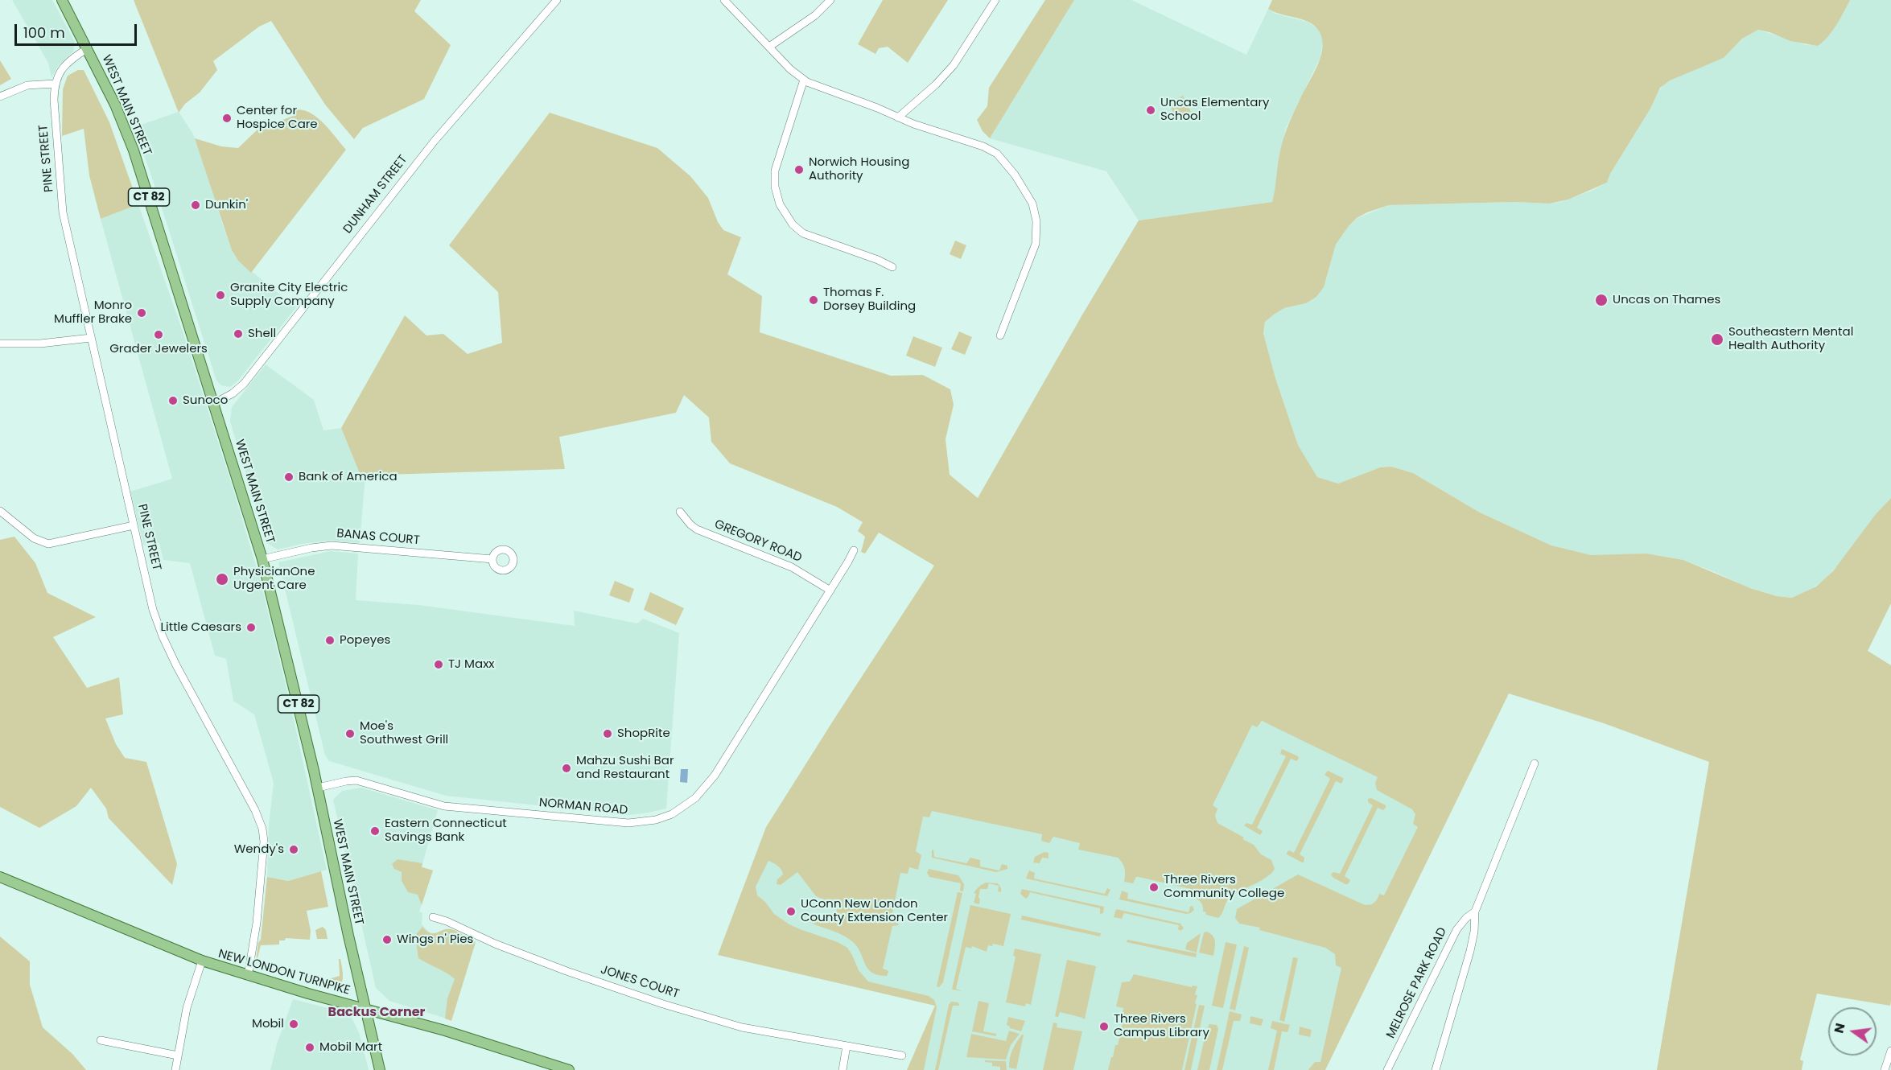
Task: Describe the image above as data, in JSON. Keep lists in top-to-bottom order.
{
  "streets": {
    "main road": ["WEST MAIN STREET", "CT 82", "NEW LONDON TURNPIKE"],
    "street": [
      "PINE STREET",
      "DUNHAM STREET",
      "BANAS COURT",
      "GREGORY ROAD",
      "NORMAN ROAD",
      "JONES COURT",
      "MELROSE PARK ROAD"
    ]
  },
  "crossings": [
    ["WEST MAIN STREET", "DUNHAM STREET"],
    ["WEST MAIN STREET", "CT 82"],
    ["WEST MAIN STREET", "BANAS COURT"],
    ["WEST MAIN STREET", "NORMAN ROAD"],
    ["WEST MAIN STREET", "NEW LONDON TURNPIKE"],
    ["PINE STREET", "NEW LONDON TURNPIKE"],
    ["CT 82", "NEW LONDON TURNPIKE"],
    ["GREGORY ROAD", "NORMAN ROAD"]
  ],
  "districts": ["Backus Corner"],
  "places": [
    "Uncas Elementary School",
    "Center for Hospice Care",
    "Norwich Housing Authority",
    "Dunkin'",
    "Granite City Electric Supply Company",
    "Thomas F. Dorsey Building",
    "Uncas on Thames",
    "Monro Muffler Brake",
    "Shell",
    "Grader Jewelers",
    "Southeastern Mental Health Authority",
    "Sunoco",
    "Bank of America",
    "PhysicianOne Urgent Care",
    "Little Caesars",
    "Popeyes",
    "TJ Maxx",
    "Moe's Southwest Grill",
    "ShopRite",
    "Mahzu Sushi Bar and Restaurant",
    "Eastern Connecticut Savings Bank",
    "Wendy's",
    "Three Rivers Community College",
    "UConn New London County Extension Center",
    "Wings n' Pies",
    "Mobil",
    "Three Rivers Campus Library",
    "Mobil Mart"
  ],
  "scale_bar": "100 m",
  "north": "left"
}
